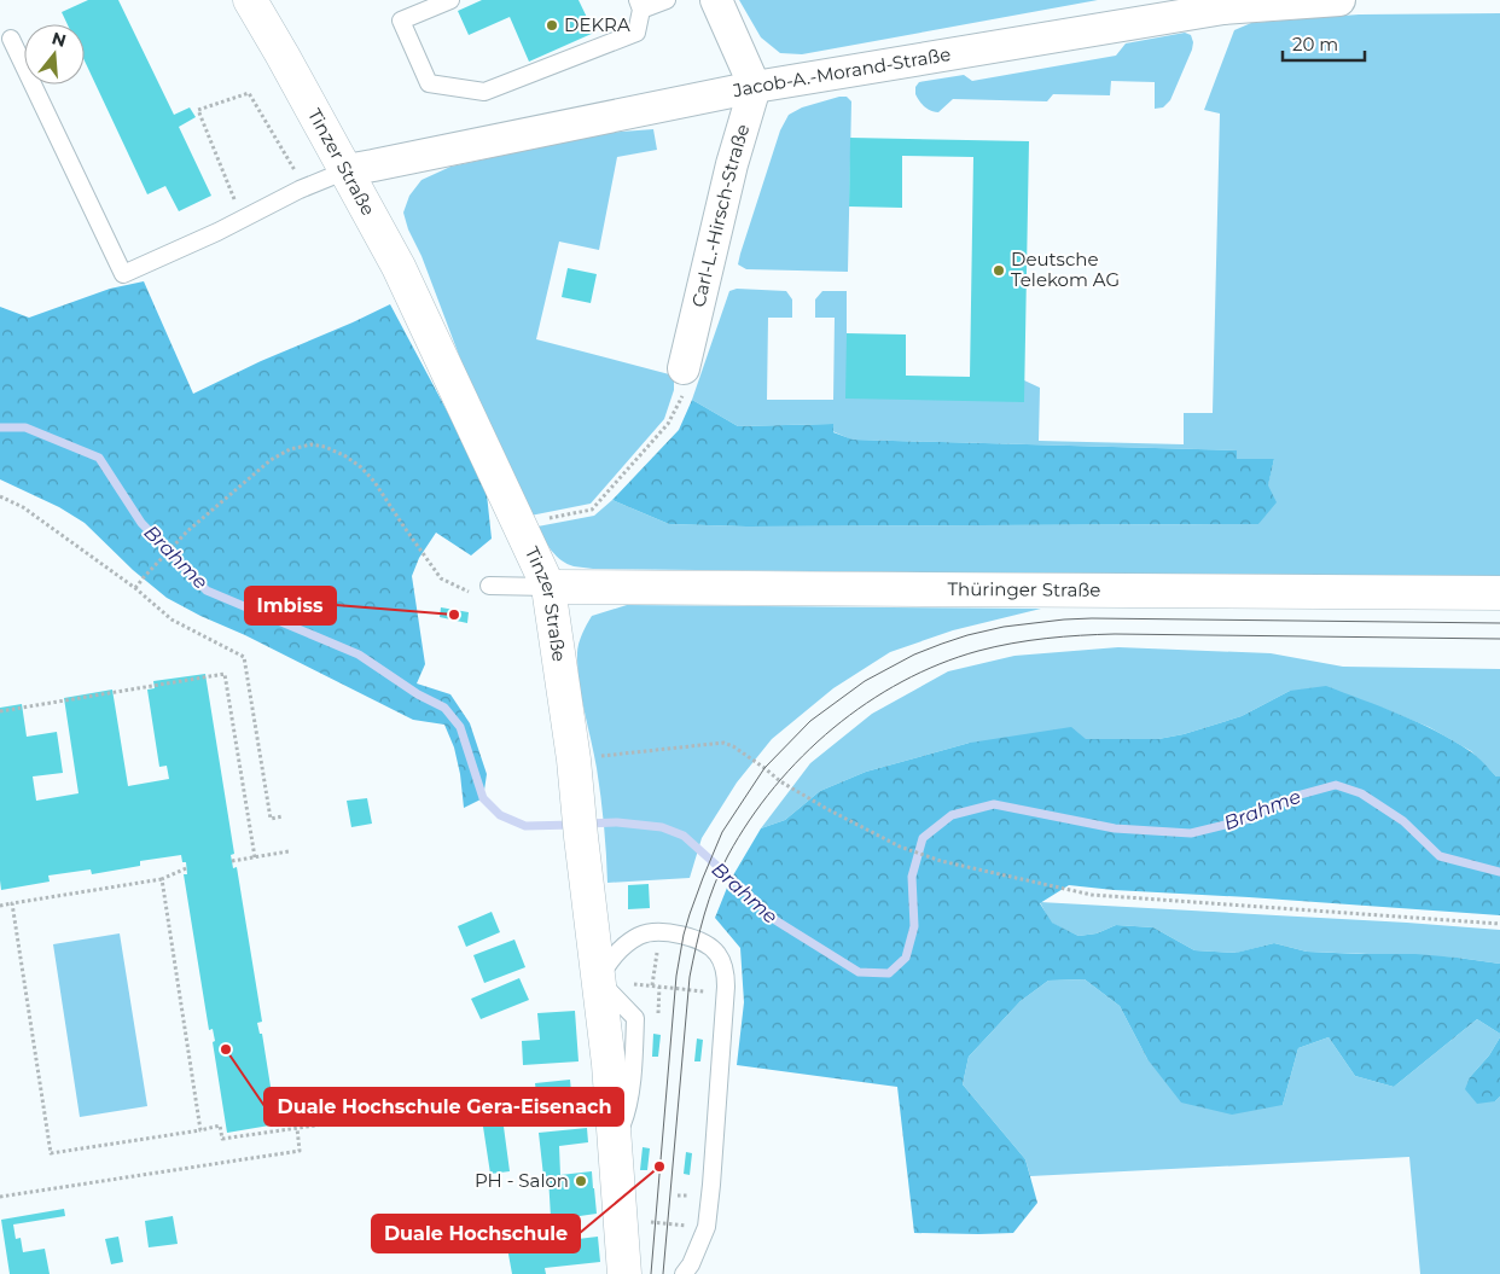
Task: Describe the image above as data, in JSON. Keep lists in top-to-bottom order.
{
  "streets": {
    "main road": ["Tinzer Straße", "Thüringer Straße"],
    "street": ["Jacob-A.-Morand-Straße", "Carl-L.-Hirsch-Straße"]
  },
  "crossings": [
    ["Jacob-A.-Morand-Straße", "Tinzer Straße"],
    ["Jacob-A.-Morand-Straße", "Carl-L.-Hirsch-Straße"],
    ["Tinzer Straße", "Thüringer Straße"]
  ],
  "water": ["Brahme"],
  "places": [
    "DEKRA",
    "Deutsche Telekom AG",
    "Imbiss",
    "Duale Hochschule Gera-Eisenach",
    "Duale Hochschule",
    "PH - Salon"
  ],
  "scale_bar": "20 m",
  "north": "top"
}
